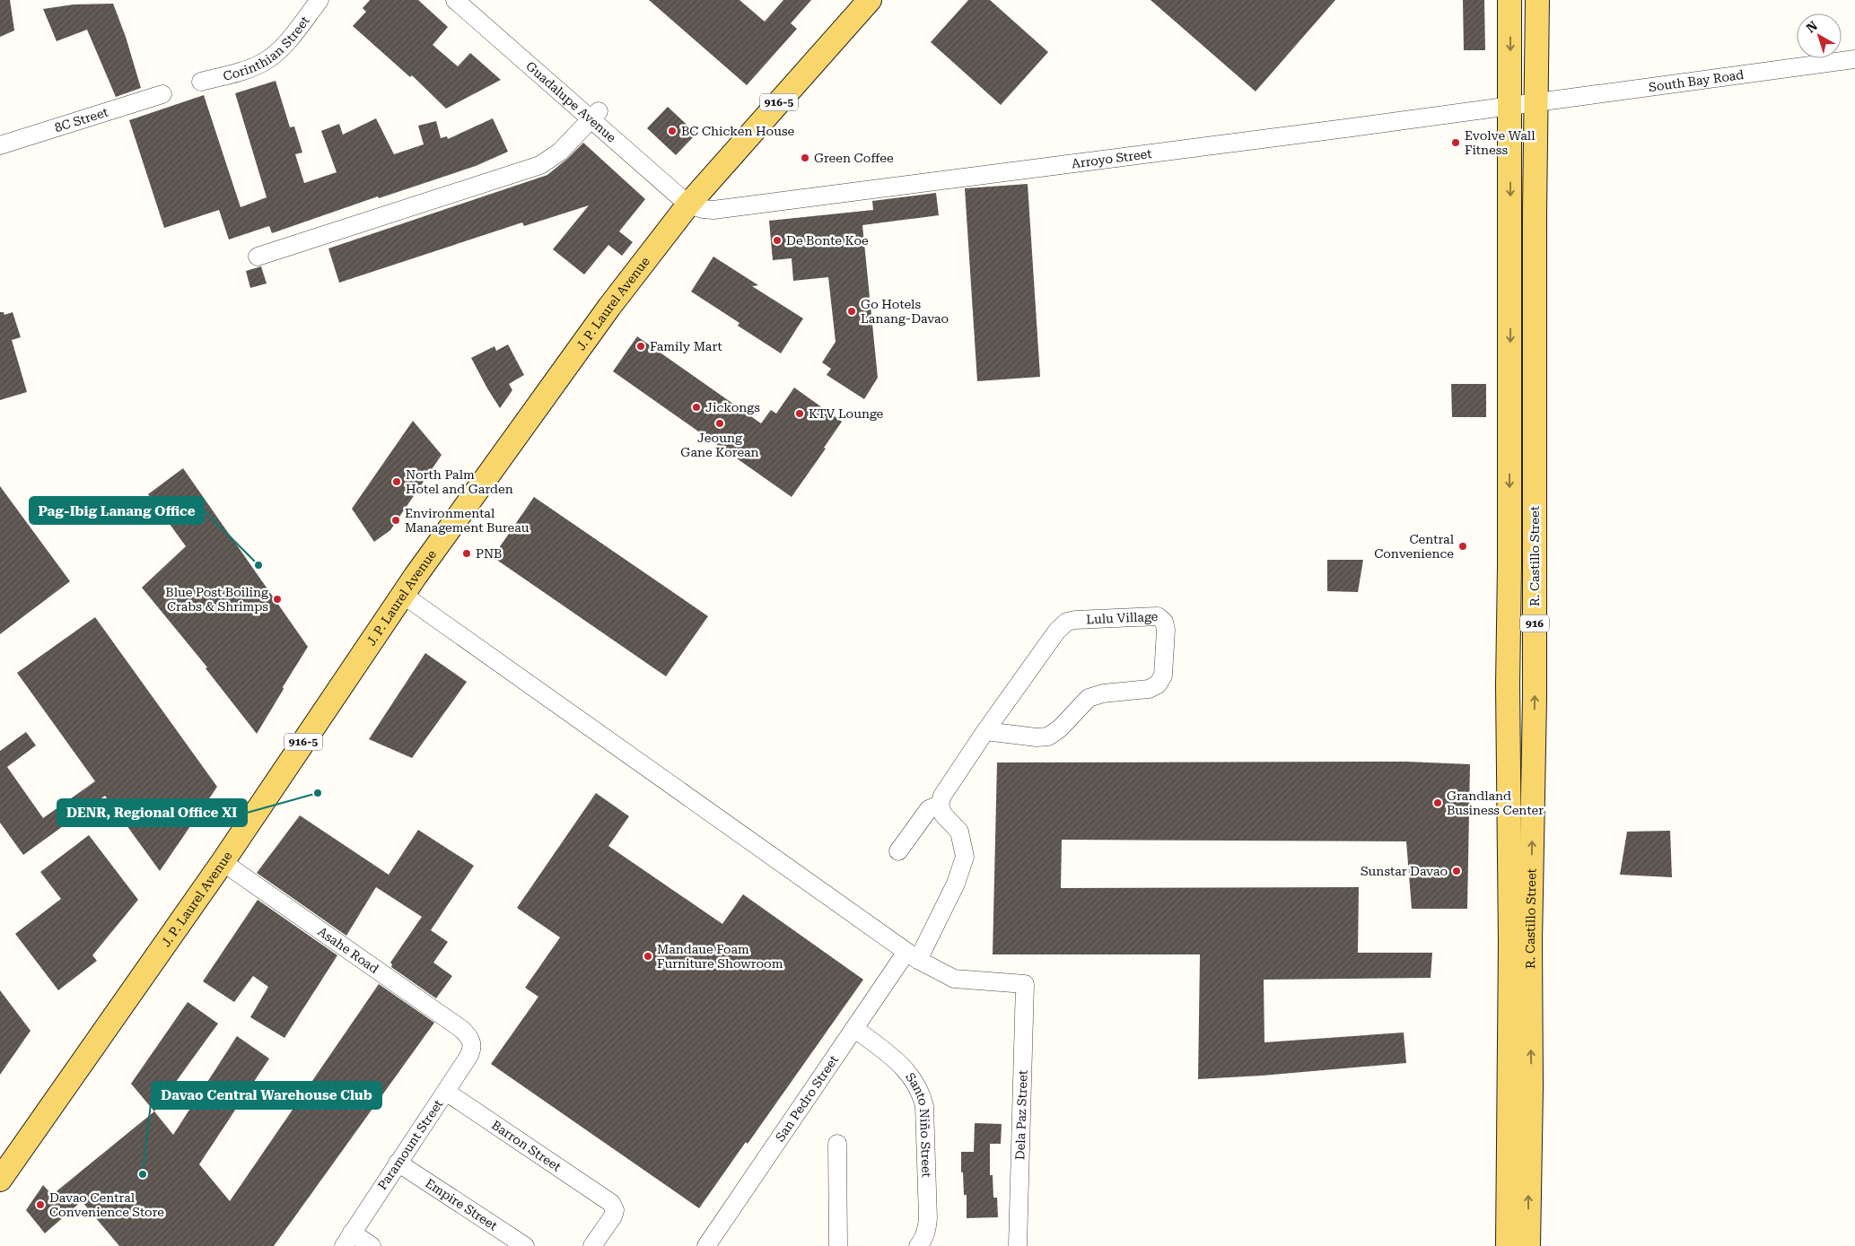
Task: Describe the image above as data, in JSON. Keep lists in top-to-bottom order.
{
  "streets": {
    "main road": [
      "916-5",
      "J. P. Laurel Avenue",
      "R. Castillo Street",
      "916"
    ],
    "street": [
      "Corinthian Street",
      "South Bay Road",
      "Guadalupe Avenue",
      "8C Street",
      "Arroyo Street",
      "Lulu Village",
      "Asahe Road",
      "San Pedro Street",
      "Dela Paz Street",
      "Santo Niño Street",
      "Paramount Street",
      "Barron Street",
      "Empire Street"
    ]
  },
  "crossings": [
    ["South Bay Road", "Arroyo Street"],
    ["South Bay Road", "R. Castillo Street"],
    ["Guadalupe Avenue", "Arroyo Street"],
    ["Guadalupe Avenue", "J. P. Laurel Avenue"],
    ["Arroyo Street", "J. P. Laurel Avenue"],
    ["Arroyo Street", "R. Castillo Street"],
    ["J. P. Laurel Avenue", "Asahe Road"],
    ["Asahe Road", "Paramount Street"],
    ["San Pedro Street", "Dela Paz Street"],
    ["San Pedro Street", "Santo Niño Street"],
    ["Paramount Street", "Barron Street"],
    ["Paramount Street", "Empire Street"]
  ],
  "places": [
    "BC Chicken House",
    "Evolve Wall Fitness",
    "Green Coffee",
    "De Bonte Koe",
    "Go Hotels Lanang-Davao",
    "Family Mart",
    "Jickongs",
    "KTV Lounge",
    "Jeoung Gane Korean",
    "North Palm Hotel and Garden",
    "Environmental Management Bureau",
    "Central Convenience",
    "PNB",
    "Pag-Ibig Lanang Office",
    "Blue Post Boiling Crabs & Shrimps",
    "DENR, Regional Office XI",
    "Grandland Business Center",
    "Sunstar Davao",
    "Mandaue Foam Furniture Showroom",
    "Davao Central Warehouse Club",
    "Davao Central Convenience Store"
  ],
  "north": "top left"
}
